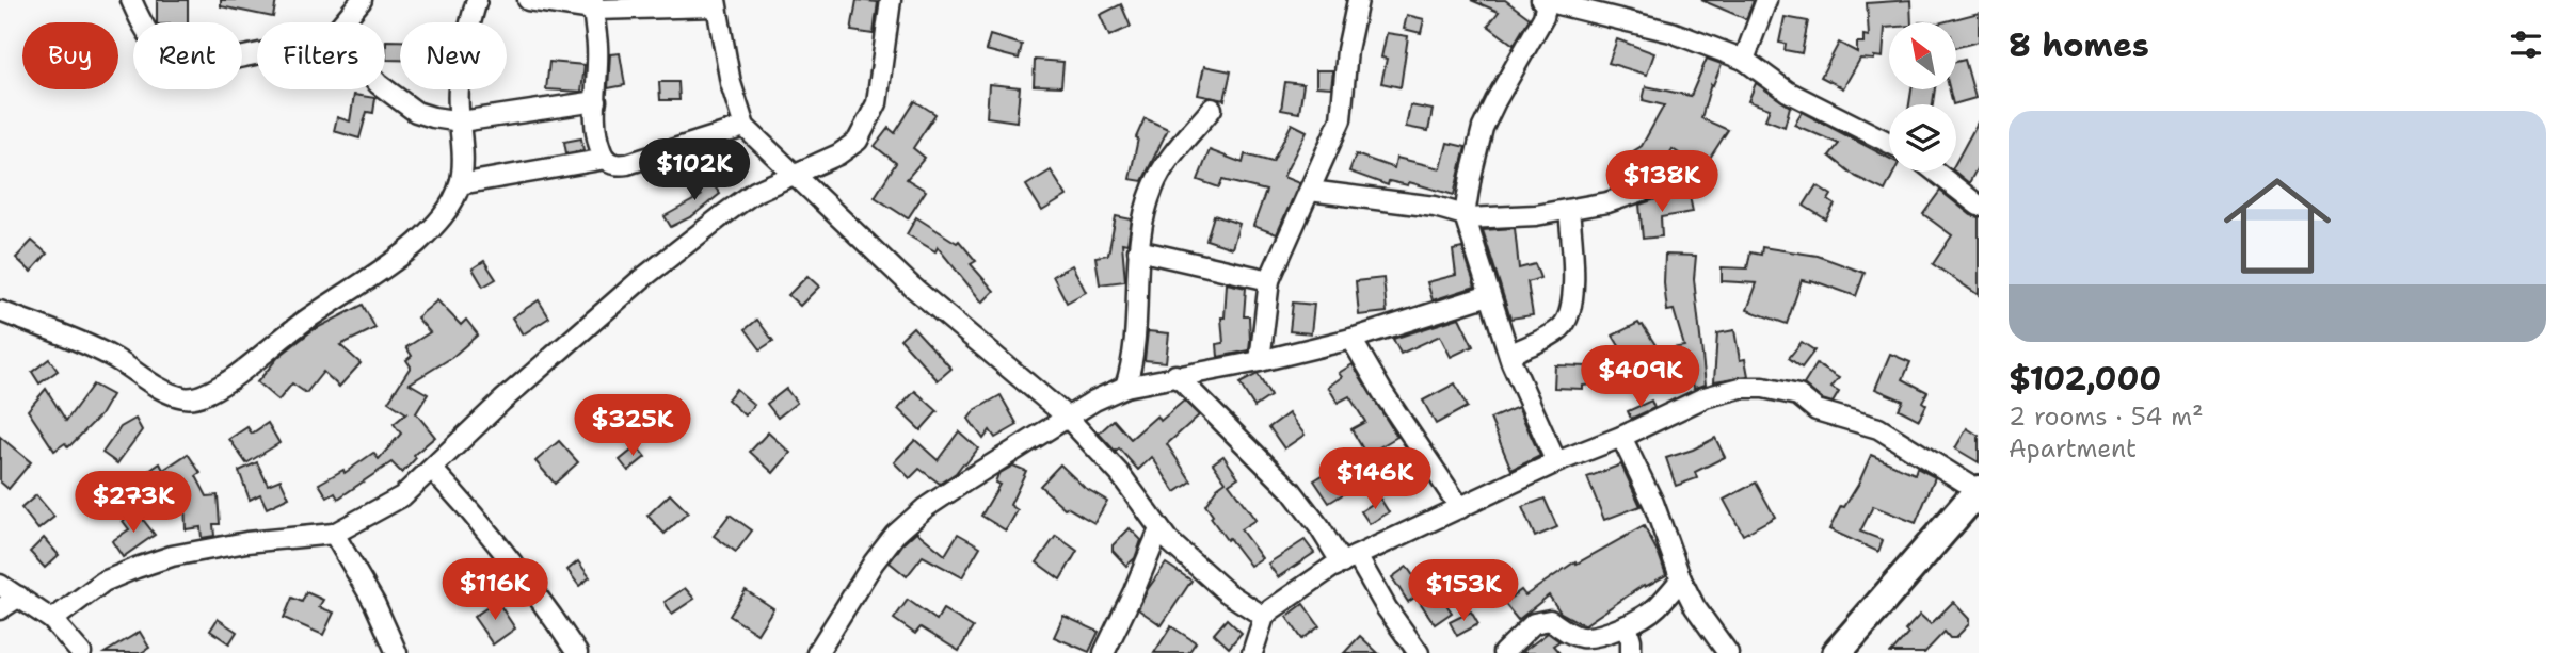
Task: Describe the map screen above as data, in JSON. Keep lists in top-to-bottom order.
{
  "north": "top left",
  "page": {
    "heading": "8 homes",
    "chip": [
      "Buy",
      "Rent",
      "Filters",
      "New"
    ],
    "list": [
      {
        "name": "$102,000",
        "note": "2 rooms · 54 m² · Apartment"
      }
    ],
    "price": [
      "$102K",
      "$138K",
      "$409K",
      "$325K",
      "$146K",
      "$273K",
      "$116K",
      "$153K"
    ]
  }
}
